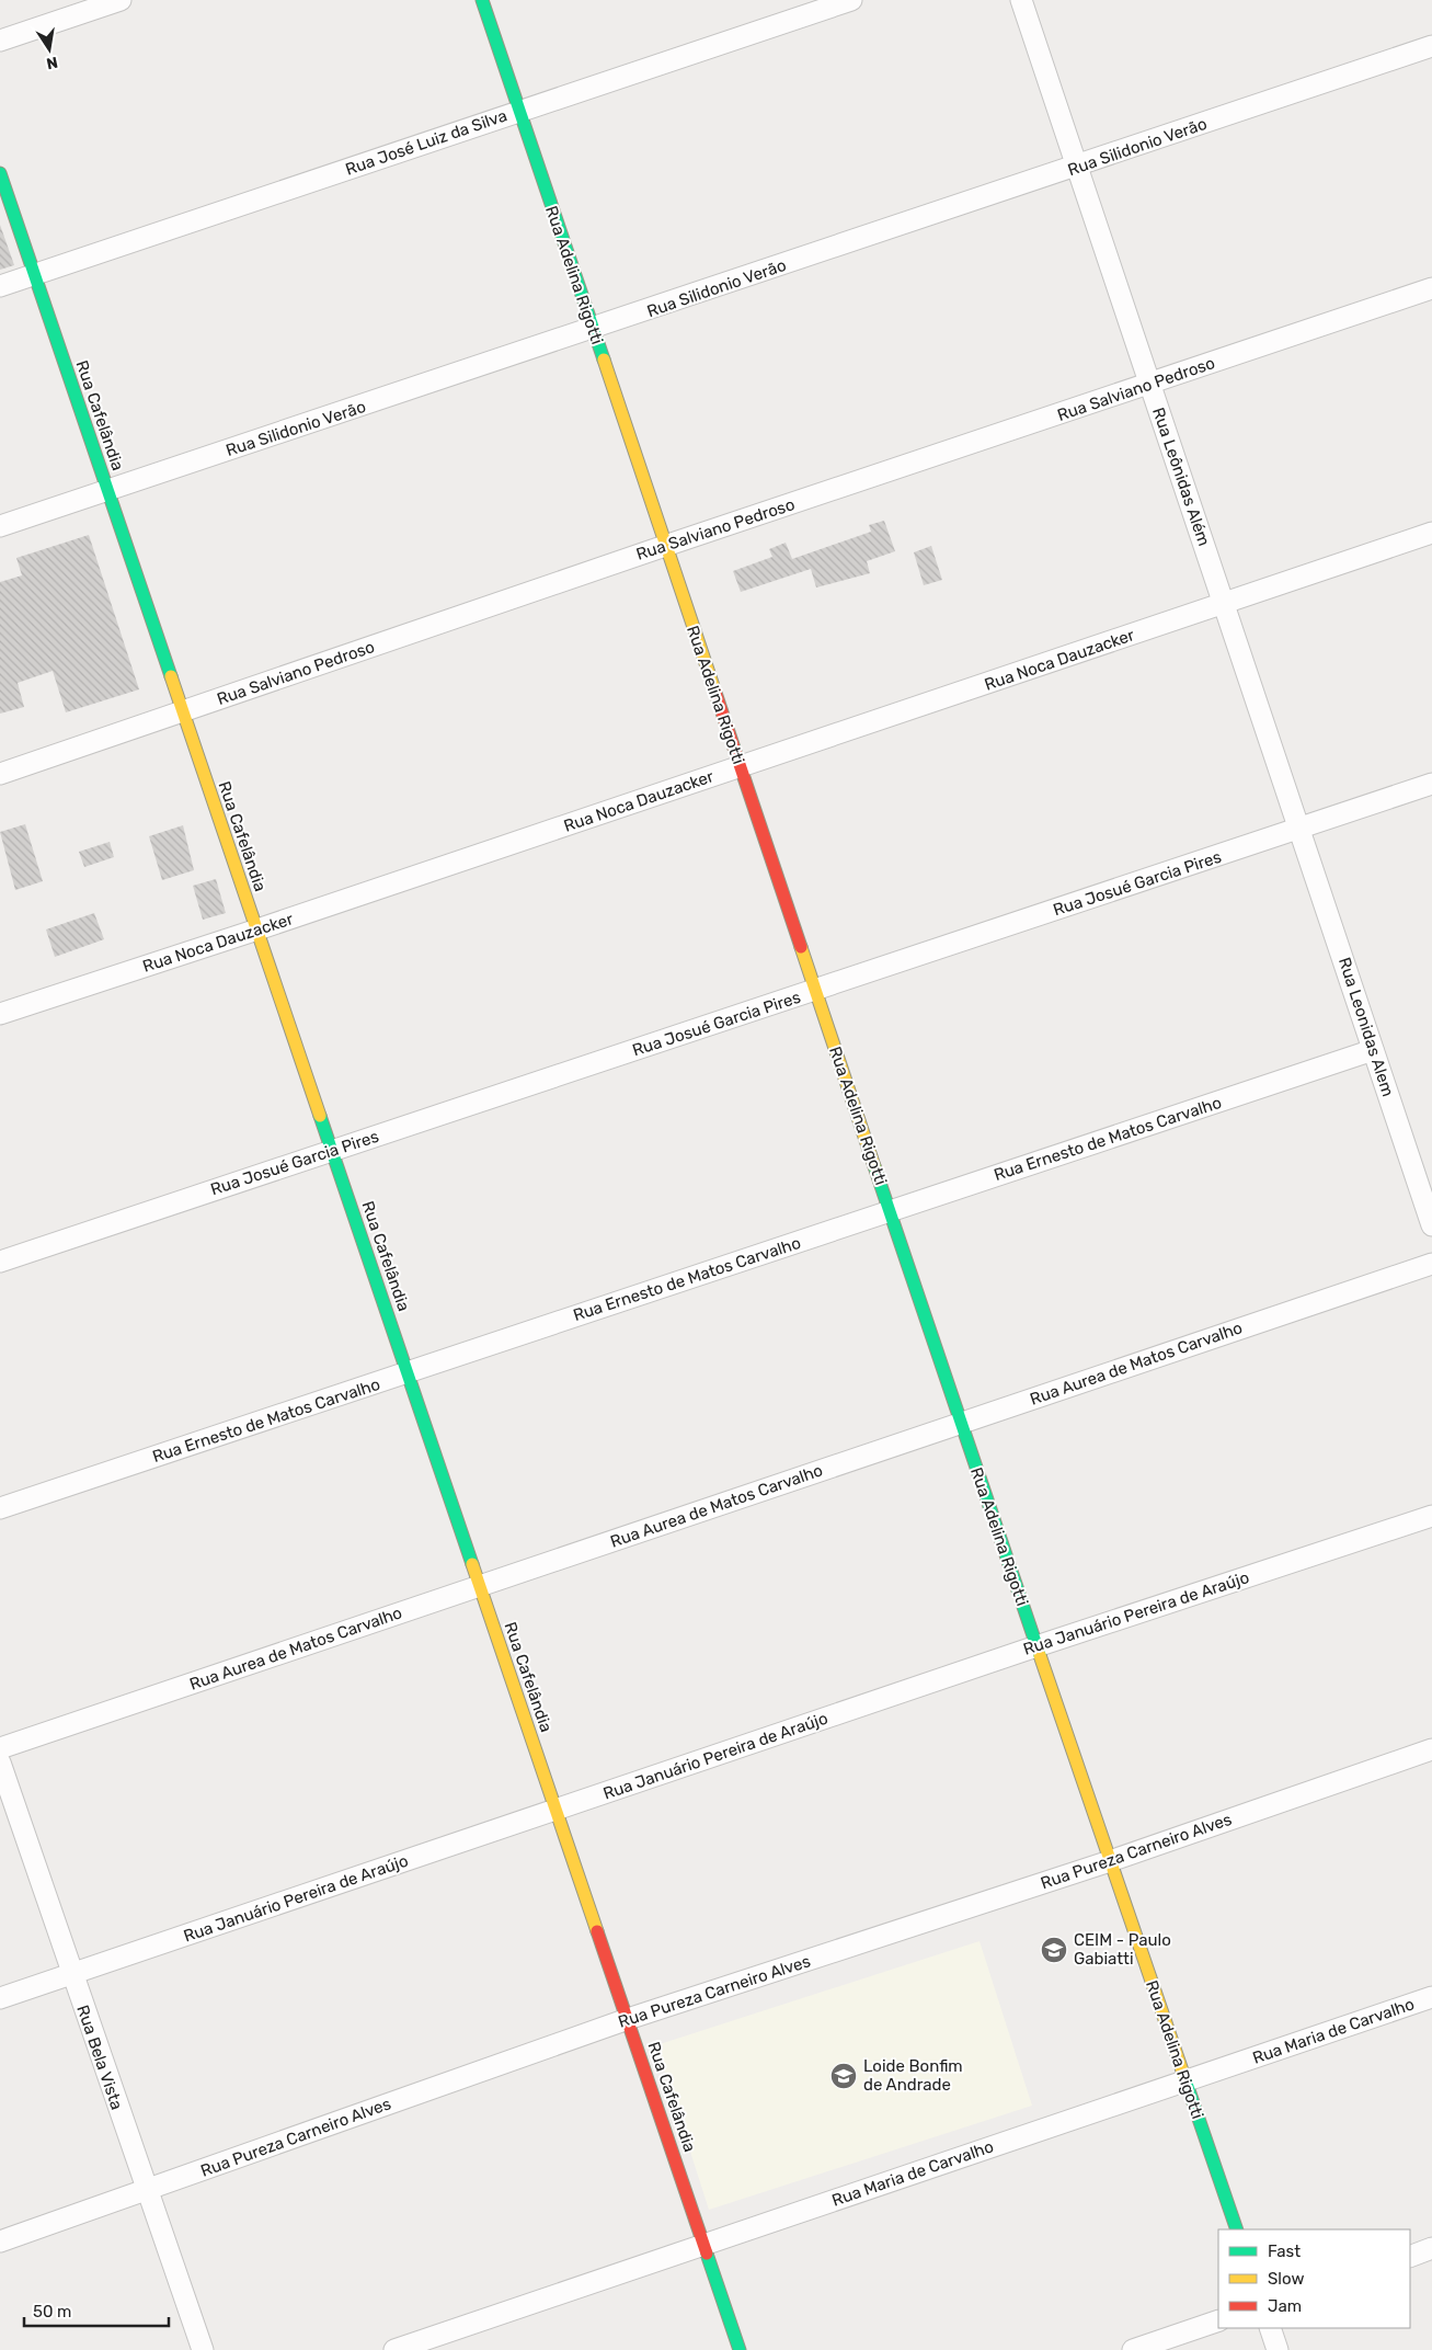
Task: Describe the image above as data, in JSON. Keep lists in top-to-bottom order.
{
  "streets": {
    "street": [
      "Rua José Luiz da Silva",
      "Rua Silidonio Verão",
      "Rua Adelina Rigotti",
      "Rua Salviano Pedroso",
      "Rua Cafelândia",
      "Rua Leônidas Além",
      "Rua Noca Dauzacker",
      "Rua Josué Garcia Pires",
      "Rua Leonidas Alem",
      "Rua Ernesto de Matos Carvalho",
      "Rua Aurea de Matos Carvalho",
      "Rua Januário Pereira de Araújo",
      "Rua Pureza Carneiro Alves",
      "Rua Maria de Carvalho",
      "Rua Bela Vista"
    ]
  },
  "crossings": [
    ["Rua José Luiz da Silva", "Rua Adelina Rigotti"],
    ["Rua José Luiz da Silva", "Rua Cafelândia"],
    ["Rua Silidonio Verão", "Rua Adelina Rigotti"],
    ["Rua Silidonio Verão", "Rua Cafelândia"],
    ["Rua Silidonio Verão", "Rua Leônidas Além"],
    ["Rua Adelina Rigotti", "Rua Salviano Pedroso"],
    ["Rua Adelina Rigotti", "Rua Noca Dauzacker"],
    ["Rua Adelina Rigotti", "Rua Josué Garcia Pires"],
    ["Rua Adelina Rigotti", "Rua Ernesto de Matos Carvalho"],
    ["Rua Adelina Rigotti", "Rua Aurea de Matos Carvalho"],
    ["Rua Adelina Rigotti", "Rua Januário Pereira de Araújo"],
    ["Rua Adelina Rigotti", "Rua Pureza Carneiro Alves"],
    ["Rua Adelina Rigotti", "Rua Maria de Carvalho"],
    ["Rua Salviano Pedroso", "Rua Cafelândia"],
    ["Rua Salviano Pedroso", "Rua Leônidas Além"],
    ["Rua Cafelândia", "Rua Noca Dauzacker"],
    ["Rua Cafelândia", "Rua Josué Garcia Pires"],
    ["Rua Cafelândia", "Rua Ernesto de Matos Carvalho"],
    ["Rua Cafelândia", "Rua Aurea de Matos Carvalho"],
    ["Rua Cafelândia", "Rua Januário Pereira de Araújo"],
    ["Rua Cafelândia", "Rua Pureza Carneiro Alves"],
    ["Rua Cafelândia", "Rua Maria de Carvalho"],
    ["Rua Leônidas Além", "Rua Noca Dauzacker"],
    ["Rua Leônidas Além", "Rua Josué Garcia Pires"],
    ["Rua Leônidas Além", "Rua Leonidas Alem"],
    ["Rua Josué Garcia Pires", "Rua Leonidas Alem"],
    ["Rua Leonidas Alem", "Rua Ernesto de Matos Carvalho"],
    ["Rua Januário Pereira de Araújo", "Rua Bela Vista"],
    ["Rua Pureza Carneiro Alves", "Rua Bela Vista"]
  ],
  "places": {
    "school or university": ["CEIM - Paulo Gabiatti", "Loide Bonfim de Andrade"]
  },
  "legend": ["Fast", "Slow", "Jam"],
  "scale_bar": "50 m",
  "north": "bottom"
}
